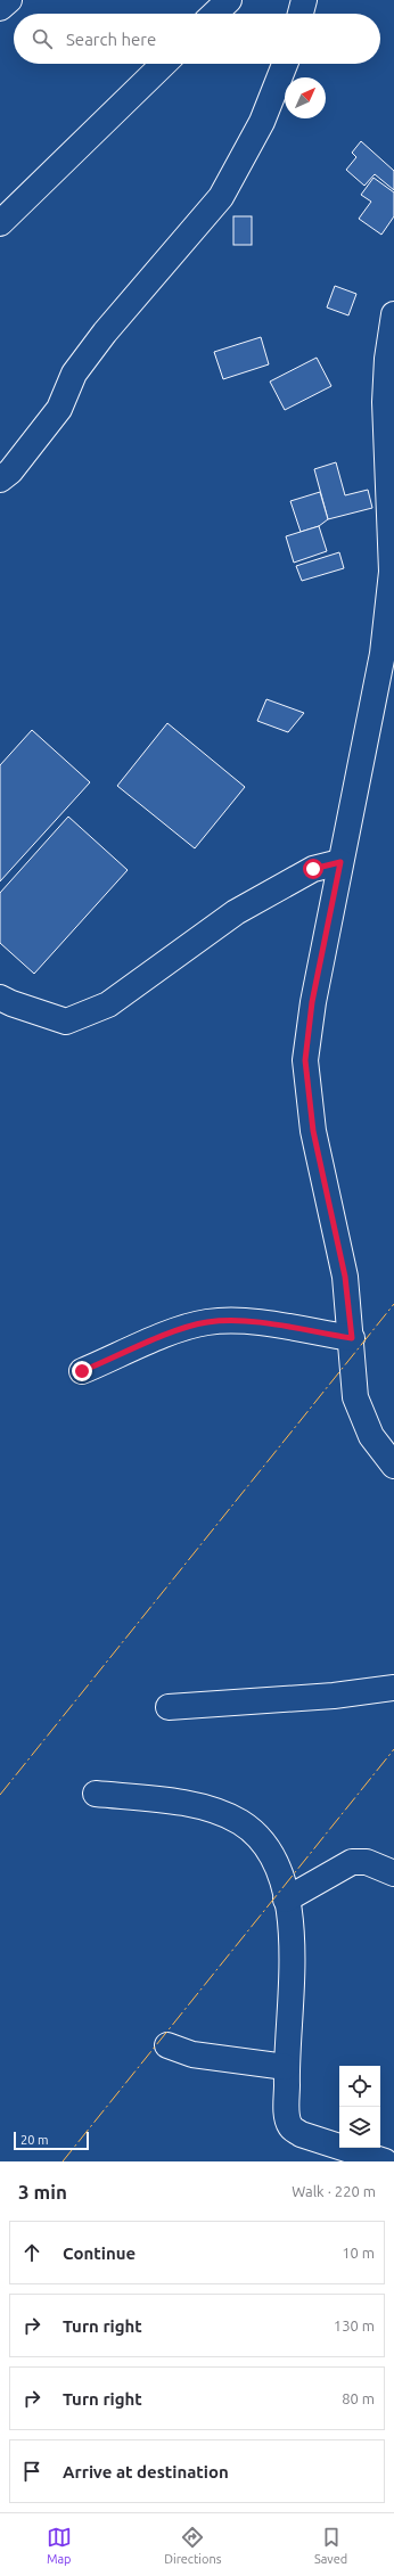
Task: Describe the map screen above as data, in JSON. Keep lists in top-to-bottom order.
{
  "scale_bar": "20 m",
  "north": "top right",
  "page": {
    "search": "Search here",
    "scale": "20 m",
    "heading": ["3 min", "Walk · 220 m"],
    "list": [
      ["Continue", "10 m"],
      ["Turn right", "130 m"],
      ["Turn right", "80 m"],
      "Arrive at destination"
    ],
    "nav": ["Map", "Directions", "Saved"]
  }
}
